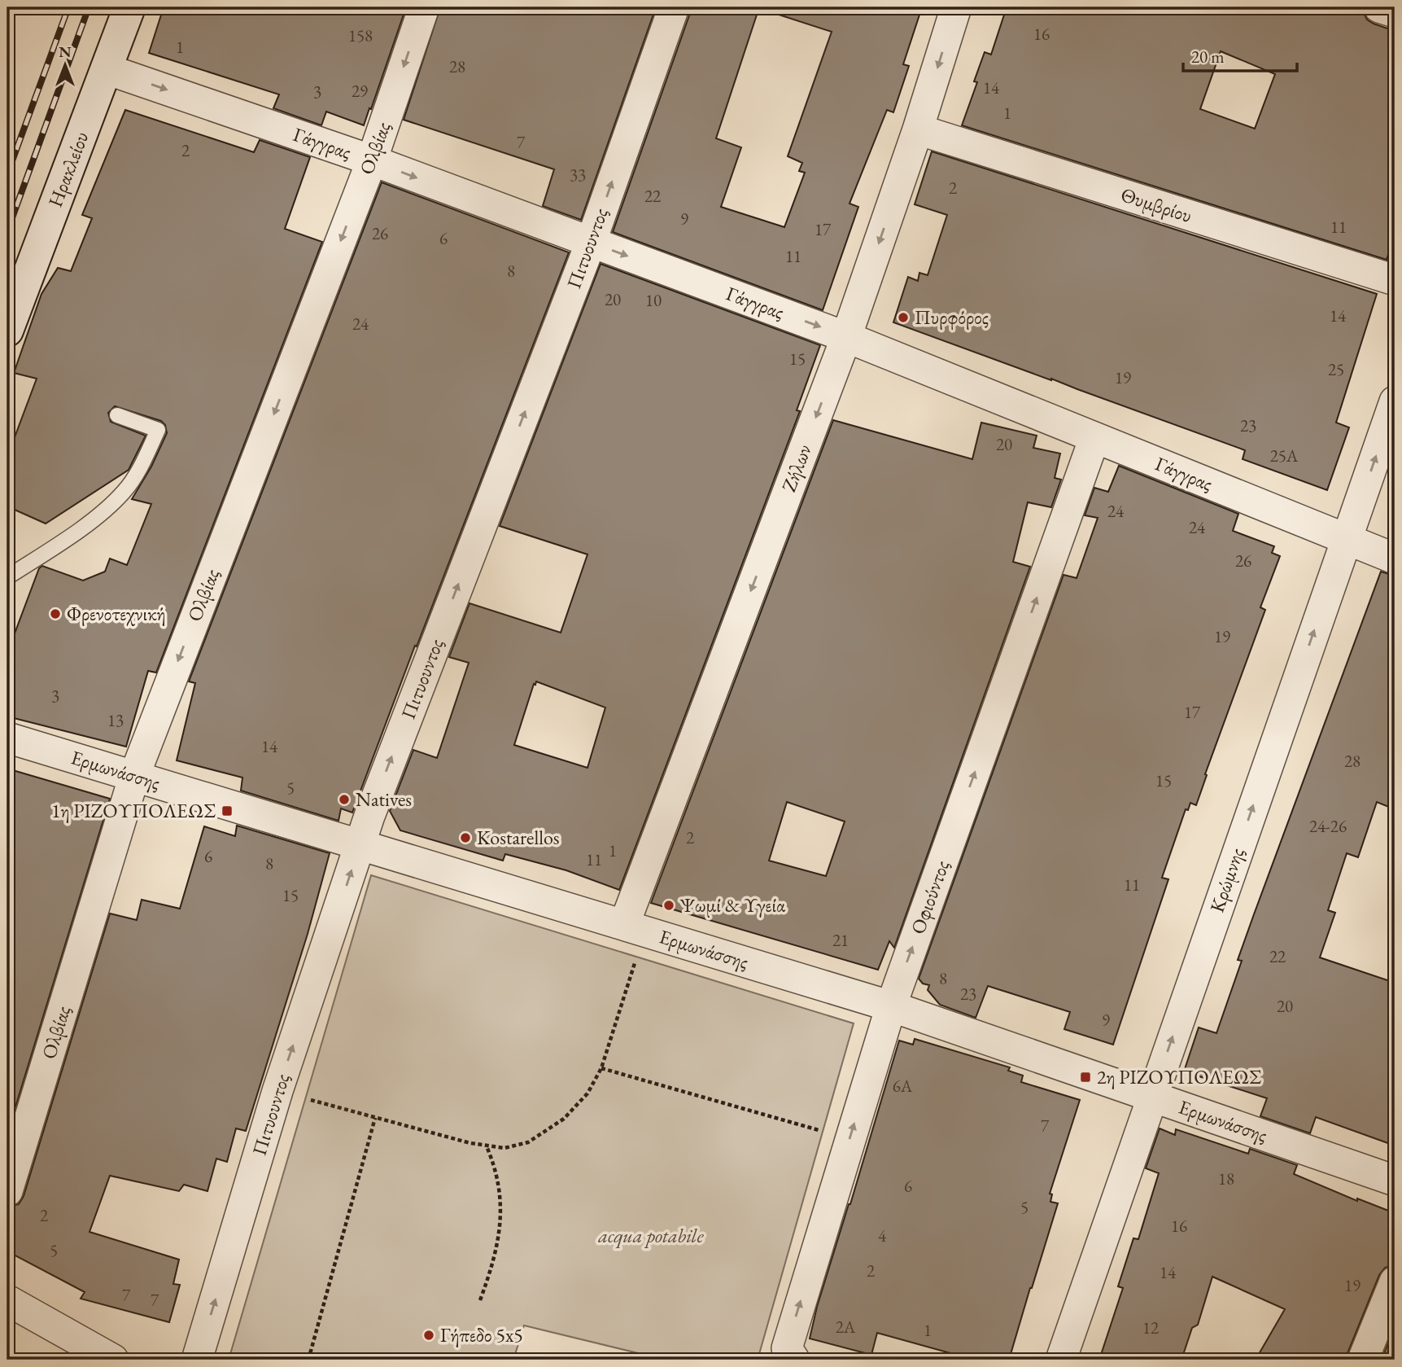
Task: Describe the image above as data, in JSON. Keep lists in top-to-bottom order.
{
  "streets": {
    "street": [
      "Γάγγρας",
      "Ολβίας",
      "Ηρακλείου",
      "Θυμβρίου",
      "Πιτυουντος",
      "Ζήλων",
      "Ερμωνάσσης",
      "Κρώμνης",
      "Οφιούντος"
    ]
  },
  "crossings": [
    ["Γάγγρας", "Ολβίας"],
    ["Γάγγρας", "Ηρακλείου"],
    ["Γάγγρας", "Πιτυουντος"],
    ["Γάγγρας", "Ζήλων"],
    ["Γάγγρας", "Κρώμνης"],
    ["Γάγγρας", "Οφιούντος"],
    ["Ολβίας", "Ερμωνάσσης"],
    ["Θυμβρίου", "Ζήλων"],
    ["Πιτυουντος", "Ερμωνάσσης"],
    ["Ζήλων", "Ερμωνάσσης"],
    ["Ερμωνάσσης", "Κρώμνης"],
    ["Ερμωνάσσης", "Οφιούντος"]
  ],
  "one_way": [
    "Γάγγρας",
    "Ολβίας",
    "Πιτυουντος",
    "Ζήλων",
    "Κρώμνης",
    "Οφιούντος"
  ],
  "parks": ["acqua potabile"],
  "places": {
    "other": [
      "Πυρφόρος",
      "Φρενοτεχνική",
      "Natives",
      "Kostarellos",
      "Ψωμί & Υγεία",
      "Γήπεδο 5x5"
    ],
    "transit": ["1η ΡΙΖΟΥΠΟΛΕΩΣ", "2η ΡΙΖΟΥΠΟΛΕΩΣ"]
  },
  "house_numbers": [
    "16",
    "158",
    "1",
    "28",
    "14",
    "29",
    "3",
    "1",
    "7",
    "2",
    "33",
    "2",
    "22",
    "9",
    "11",
    "17",
    "26",
    "6",
    "11",
    "8",
    "20",
    "10",
    "14",
    "24",
    "15",
    "25",
    "19",
    "23",
    "20",
    "25Α",
    "24",
    "24",
    "26",
    "19",
    "3",
    "17",
    "13",
    "14",
    "28",
    "15",
    "5",
    "24-26",
    "2",
    "1",
    "6",
    "11",
    "8",
    "11",
    "15",
    "21",
    "22",
    "8",
    "23",
    "20",
    "9",
    "6Α",
    "7",
    "18",
    "6",
    "5",
    "2",
    "16",
    "4",
    "5",
    "2",
    "14",
    "19",
    "7",
    "7",
    "2Α",
    "12",
    "1"
  ],
  "scale_bar": "20 m",
  "north": "top"
}
